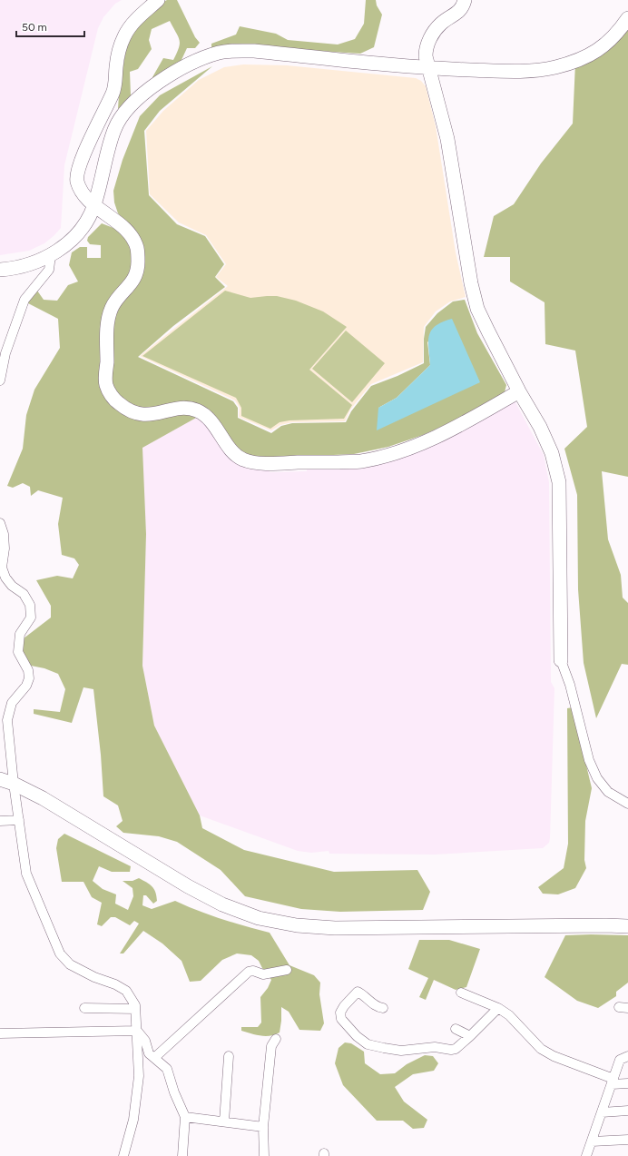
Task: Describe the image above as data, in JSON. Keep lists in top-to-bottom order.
{
  "scale_bar": "50 m"
}
